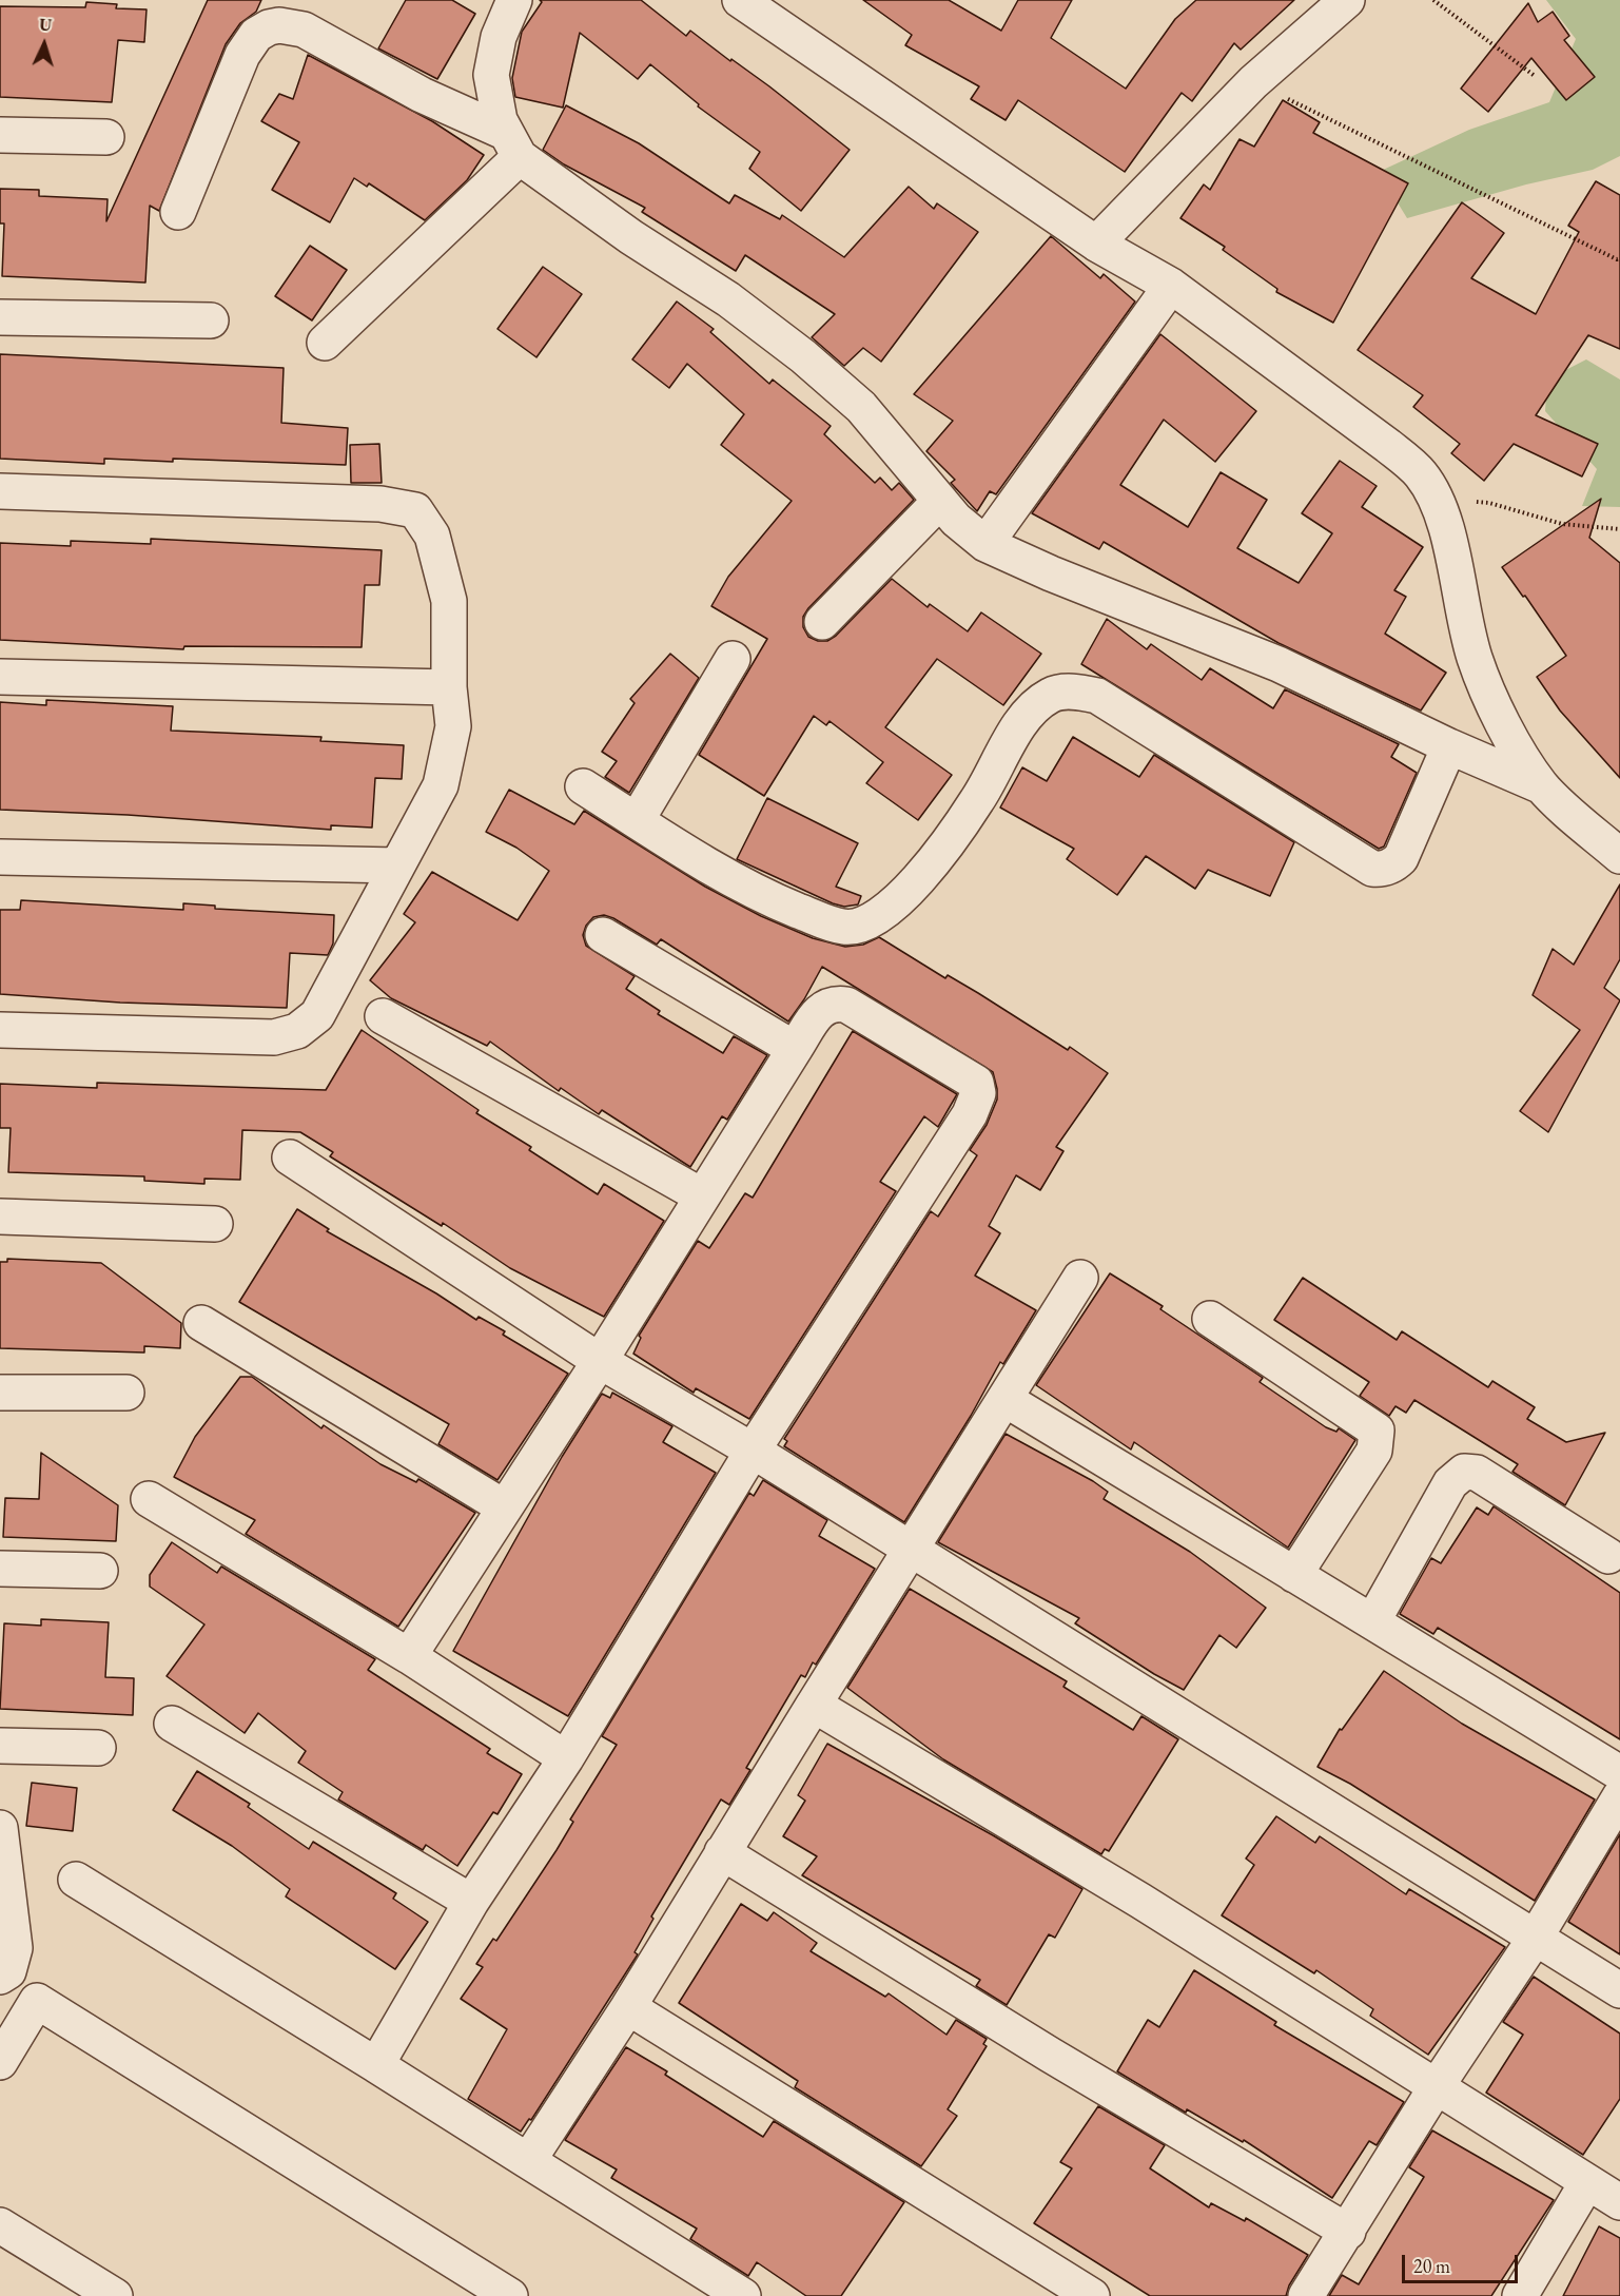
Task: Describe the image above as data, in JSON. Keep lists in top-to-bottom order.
{
  "scale_bar": "20 m",
  "north": "top"
}
